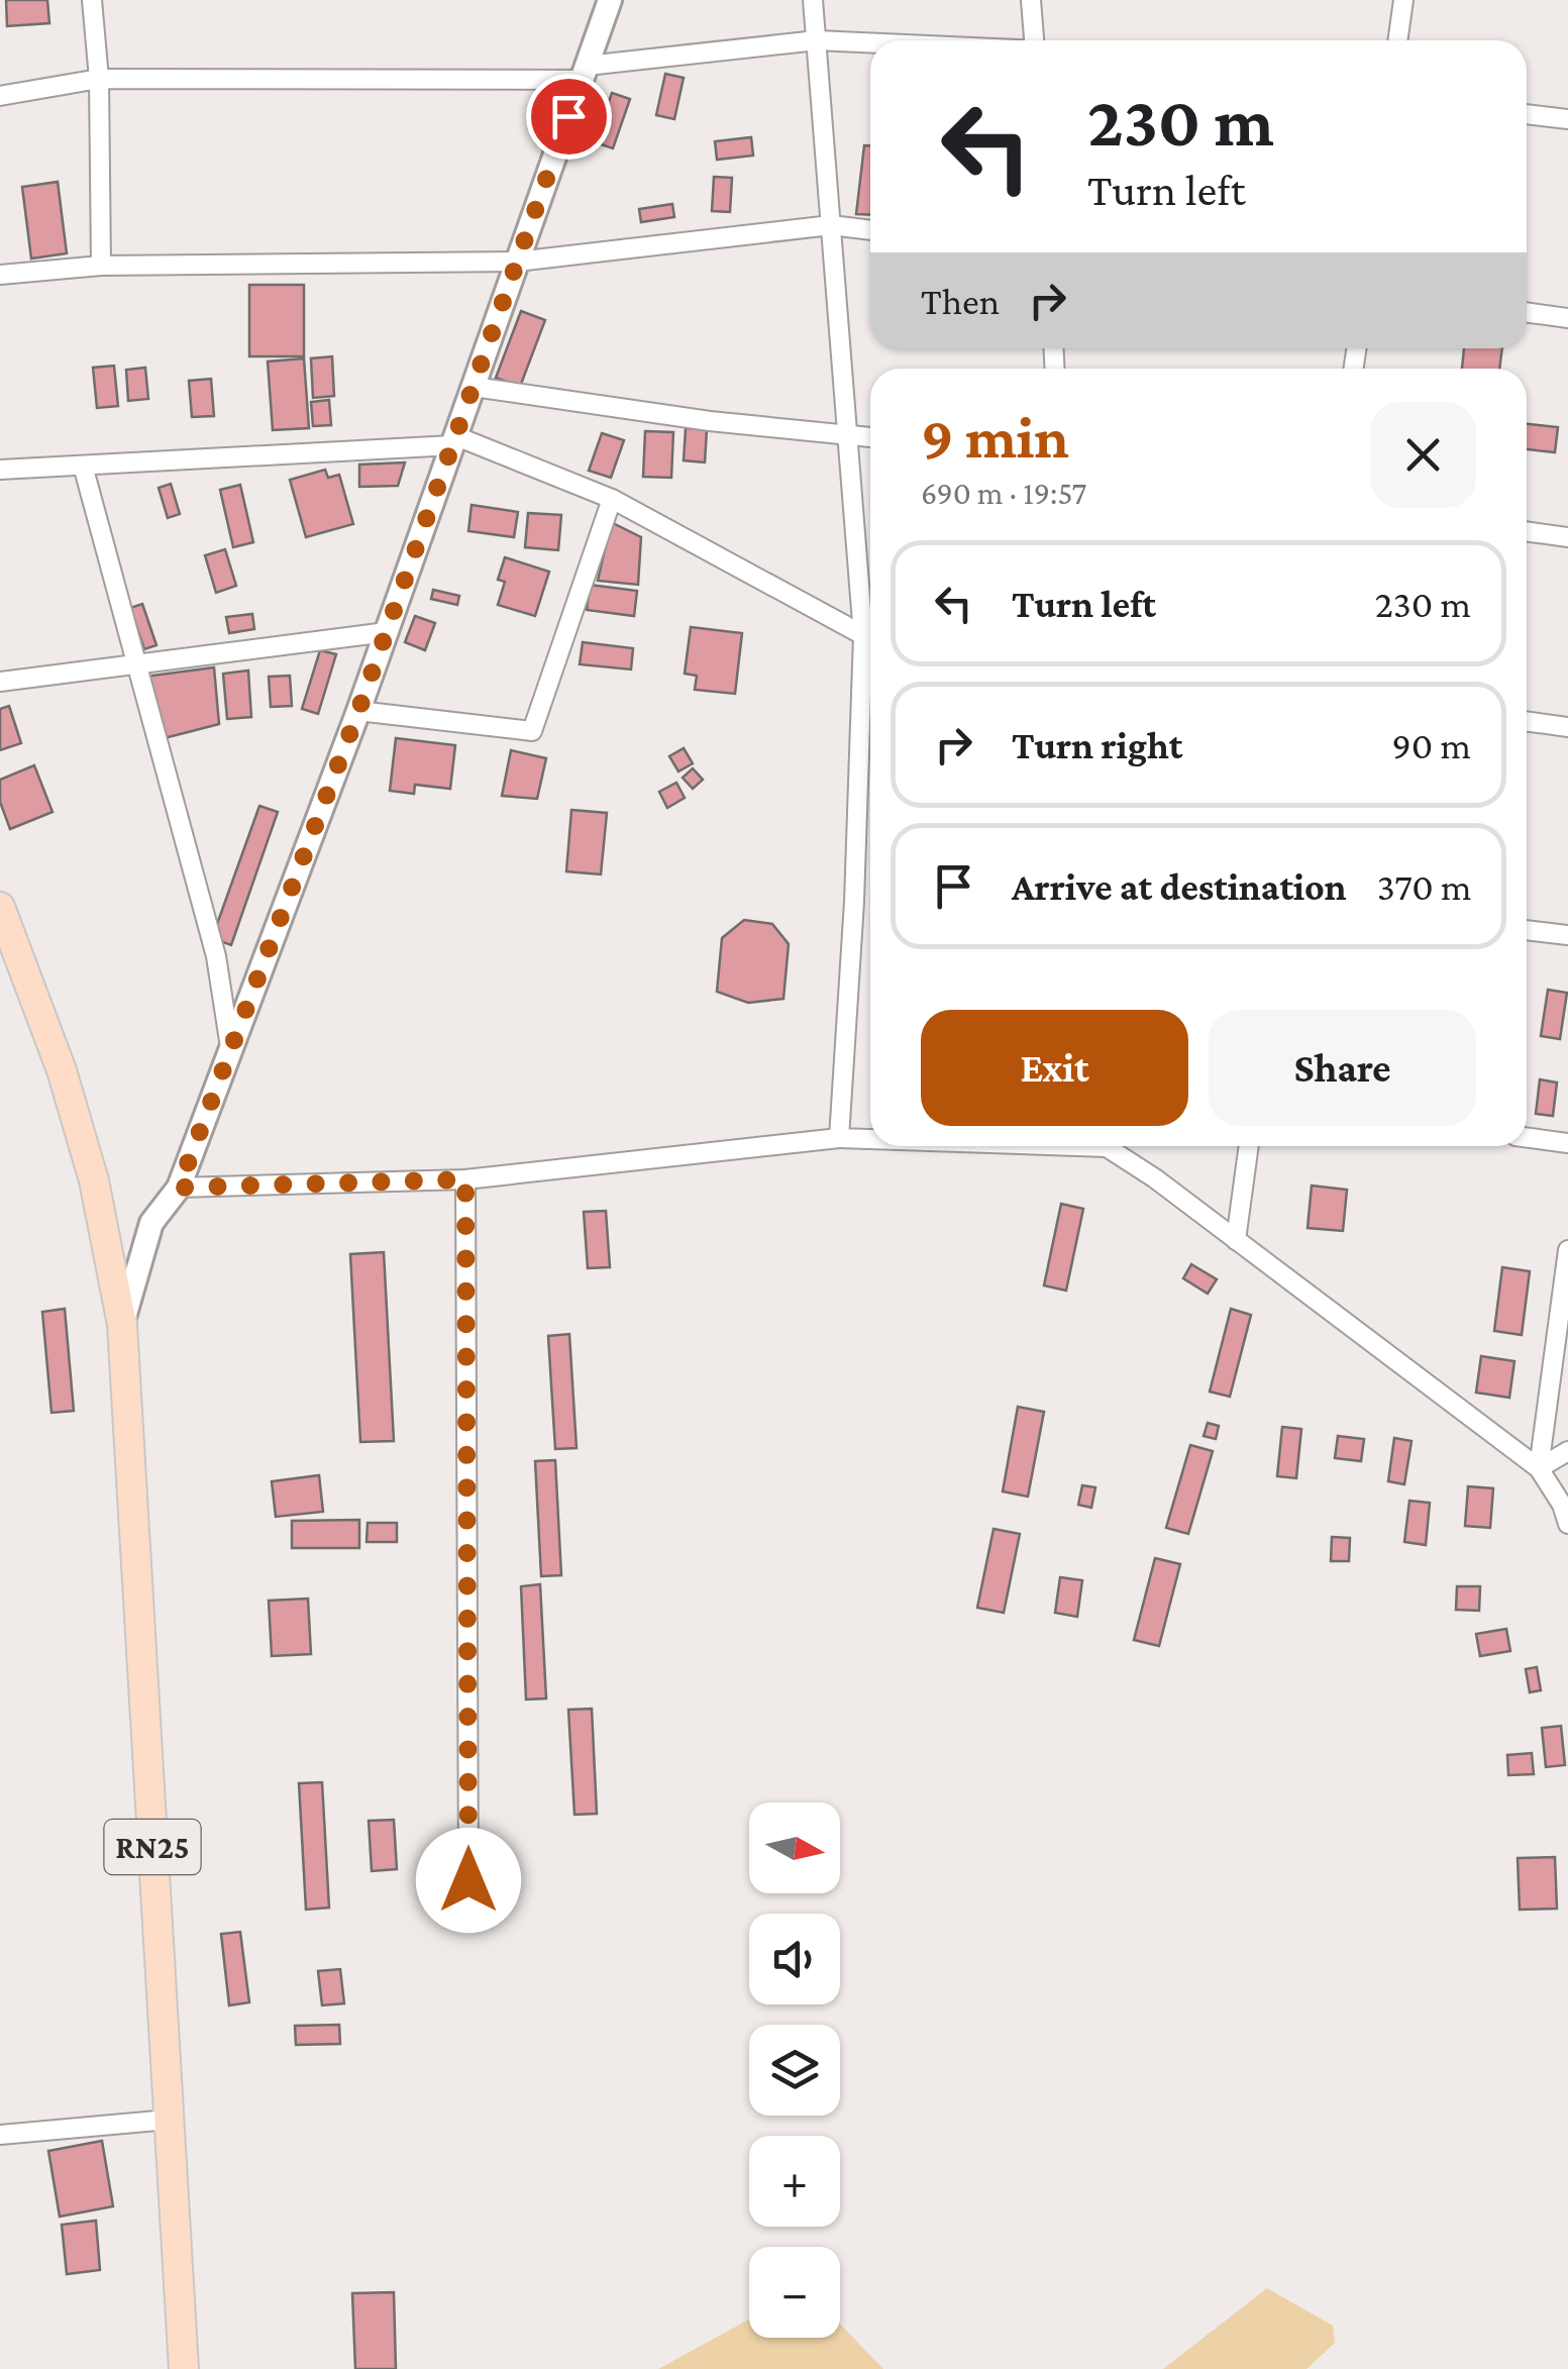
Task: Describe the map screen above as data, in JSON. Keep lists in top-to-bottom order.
{
  "streets": {
    "main road": ["RN25"]
  },
  "north": "right",
  "page": {
    "turn": ["230 m", "Turn left"],
    "then": "Then",
    "heading": ["9 min", "690 m · 19:57"],
    "list": [
      {
        "name": "Turn left",
        "value": "230 m"
      },
      {
        "name": "Turn right",
        "value": "90 m"
      },
      {
        "name": "Arrive at destination",
        "value": "370 m"
      }
    ],
    "buttons": ["Exit", "Share"],
    "map_buttons": ["+", "−"]
  }
}
